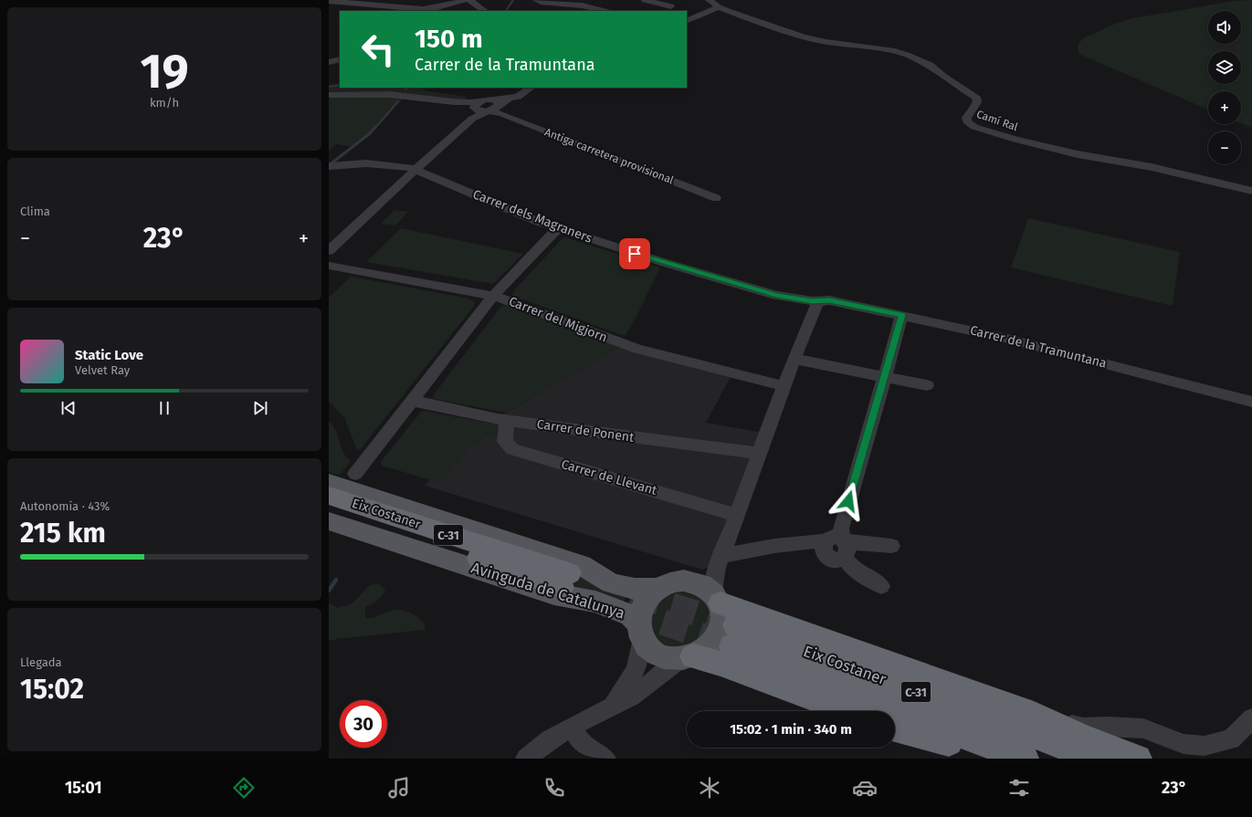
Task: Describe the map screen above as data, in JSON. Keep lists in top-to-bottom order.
{
  "streets": {
    "highway": ["Eix Costaner", "C-31"],
    "main road": ["Avinguda de Catalunya"],
    "street": [
      "Camí Ral",
      "Antiga carretera provisional",
      "Carrer dels Magraners",
      "Carrer del Migjorn",
      "Carrer de la Tramuntana",
      "Carrer de Ponent",
      "Carrer de Llevant"
    ]
  },
  "crossings": [
    ["Carrer dels Magraners", "Carrer de la Tramuntana"],
    ["Carrer de Ponent", "Carrer de Llevant"],
    ["Eix Costaner", "Avinguda de Catalunya"]
  ],
  "page": {
    "tile": [
      ["19", "km/h"],
      "Clima",
      ["Autonomía · 43%", "215 km"],
      ["Llegada", "15:02"]
    ],
    "map_buttons": ["+", "−"],
    "turn": ["150 m", "Carrer de la Tramuntana"],
    "heat": ["−", "23°", "+"],
    "song": ["Static Love", "Velvet Ray"],
    "limit": "30",
    "trip": "15:02 · 1 min · 340 m",
    "tabs": ["15:01", "23°"]
  }
}
